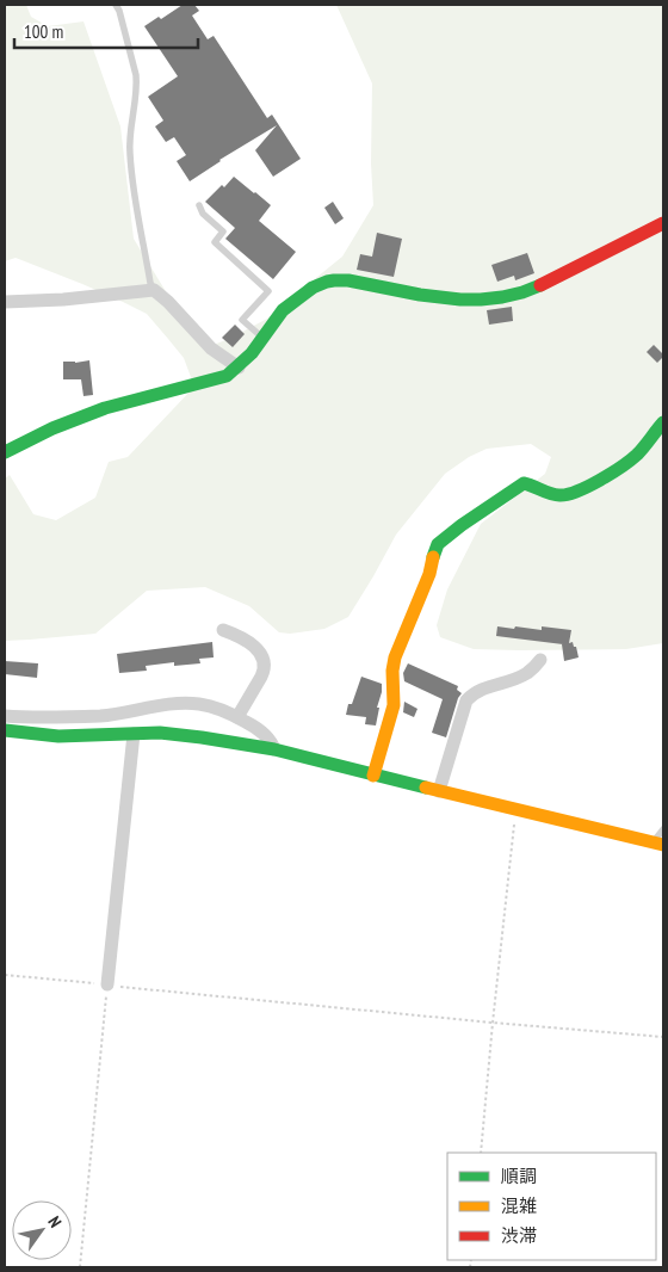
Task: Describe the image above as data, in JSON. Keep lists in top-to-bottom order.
{
  "legend": ["順調", "混雑", "渋滞"],
  "scale_bar": "100 m",
  "north": "top right"
}
